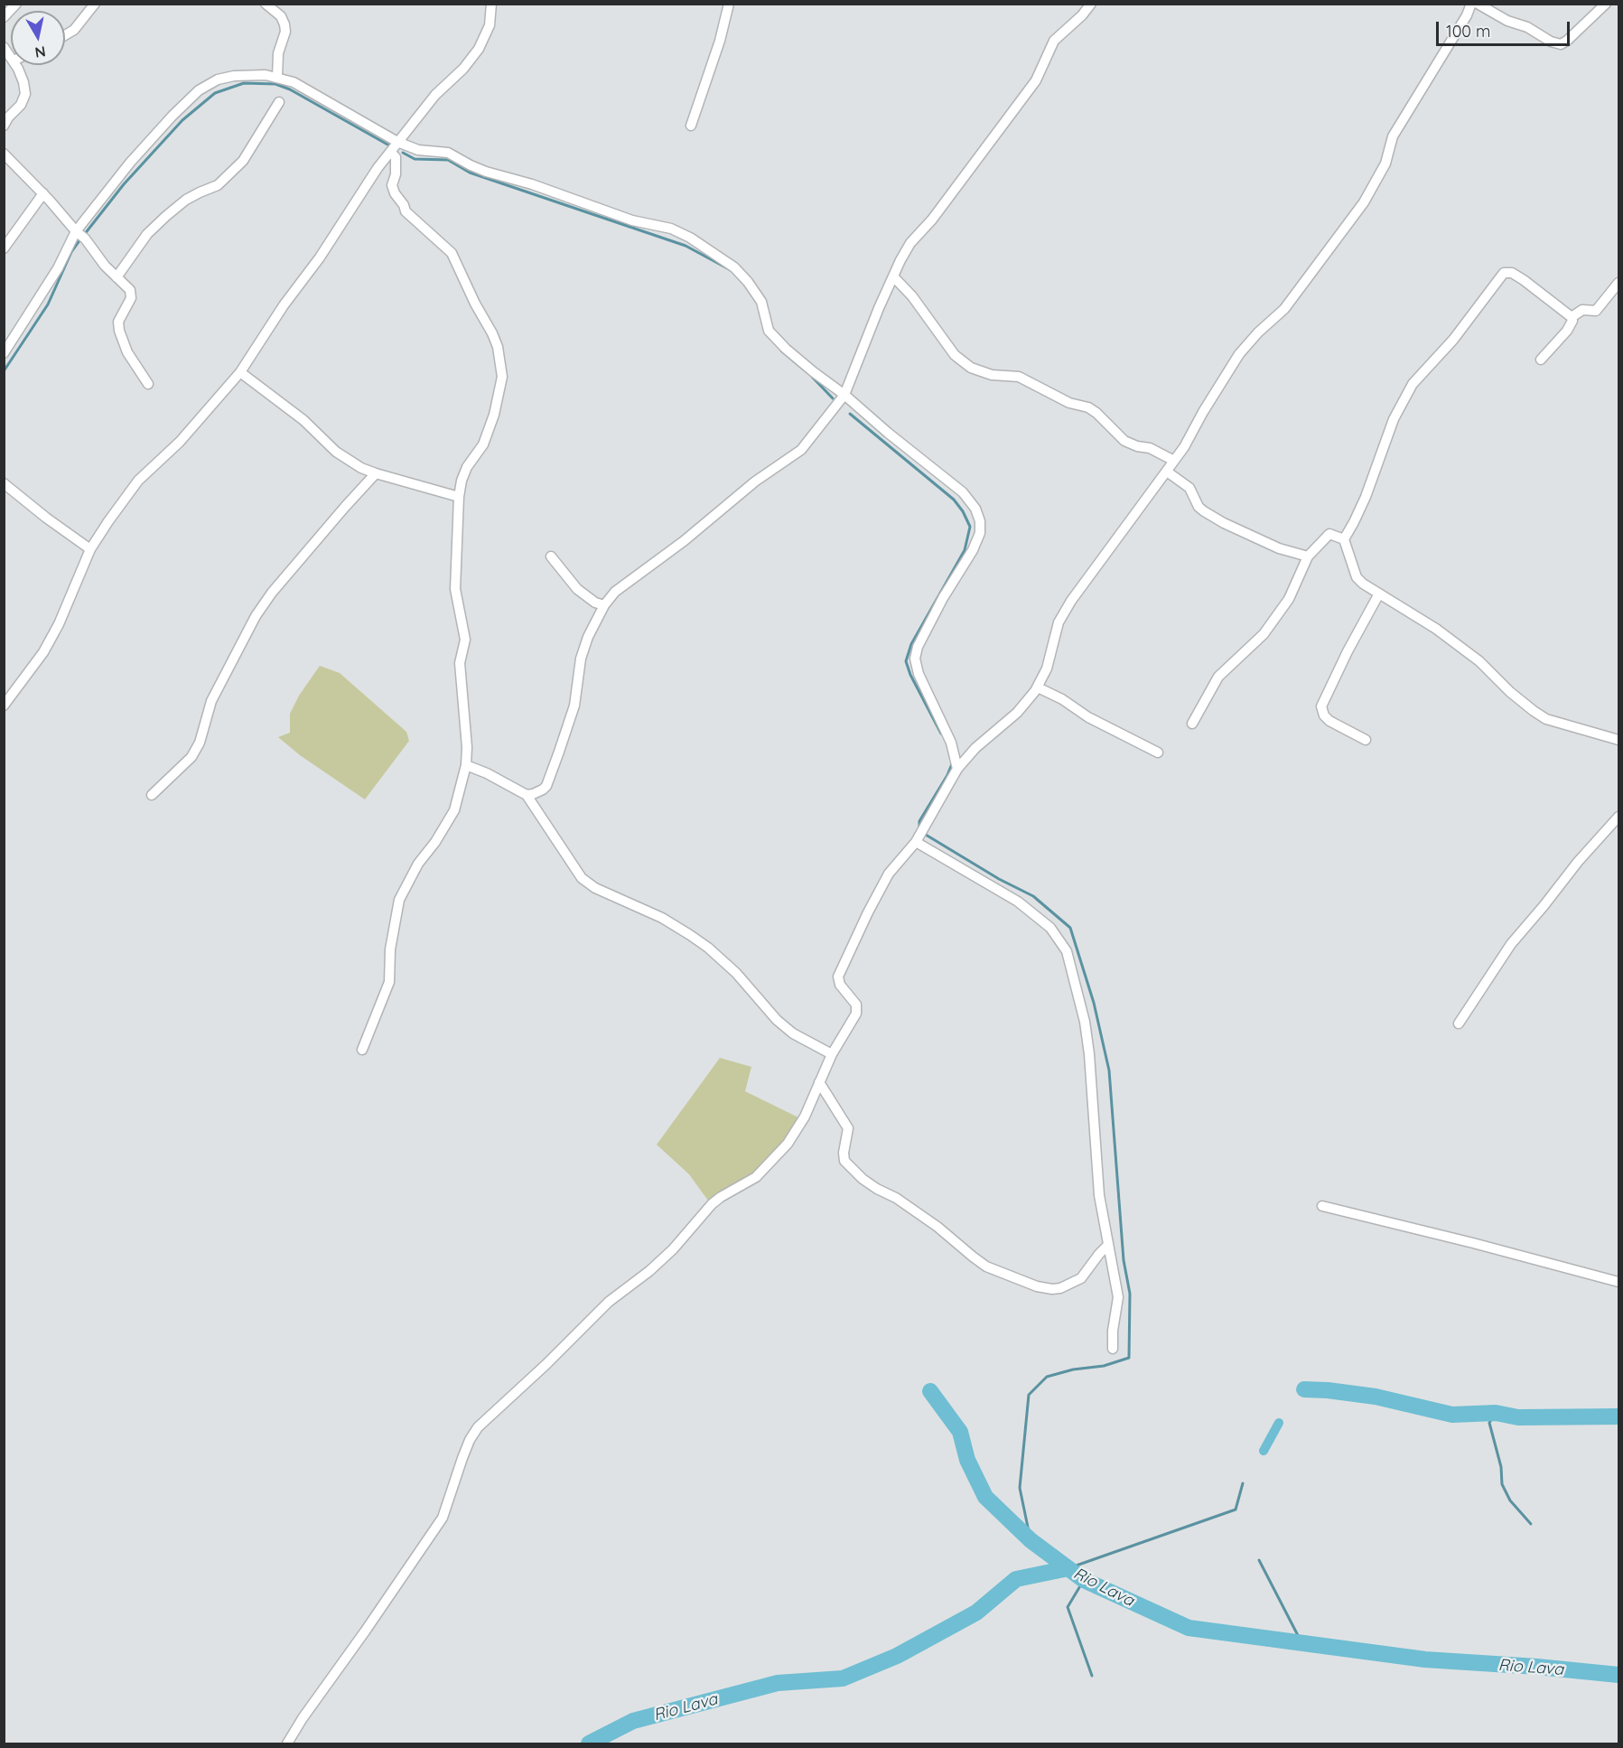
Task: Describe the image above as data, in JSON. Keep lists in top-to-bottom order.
{
  "water": ["Rio Lava"],
  "scale_bar": "100 m",
  "north": "bottom"
}
